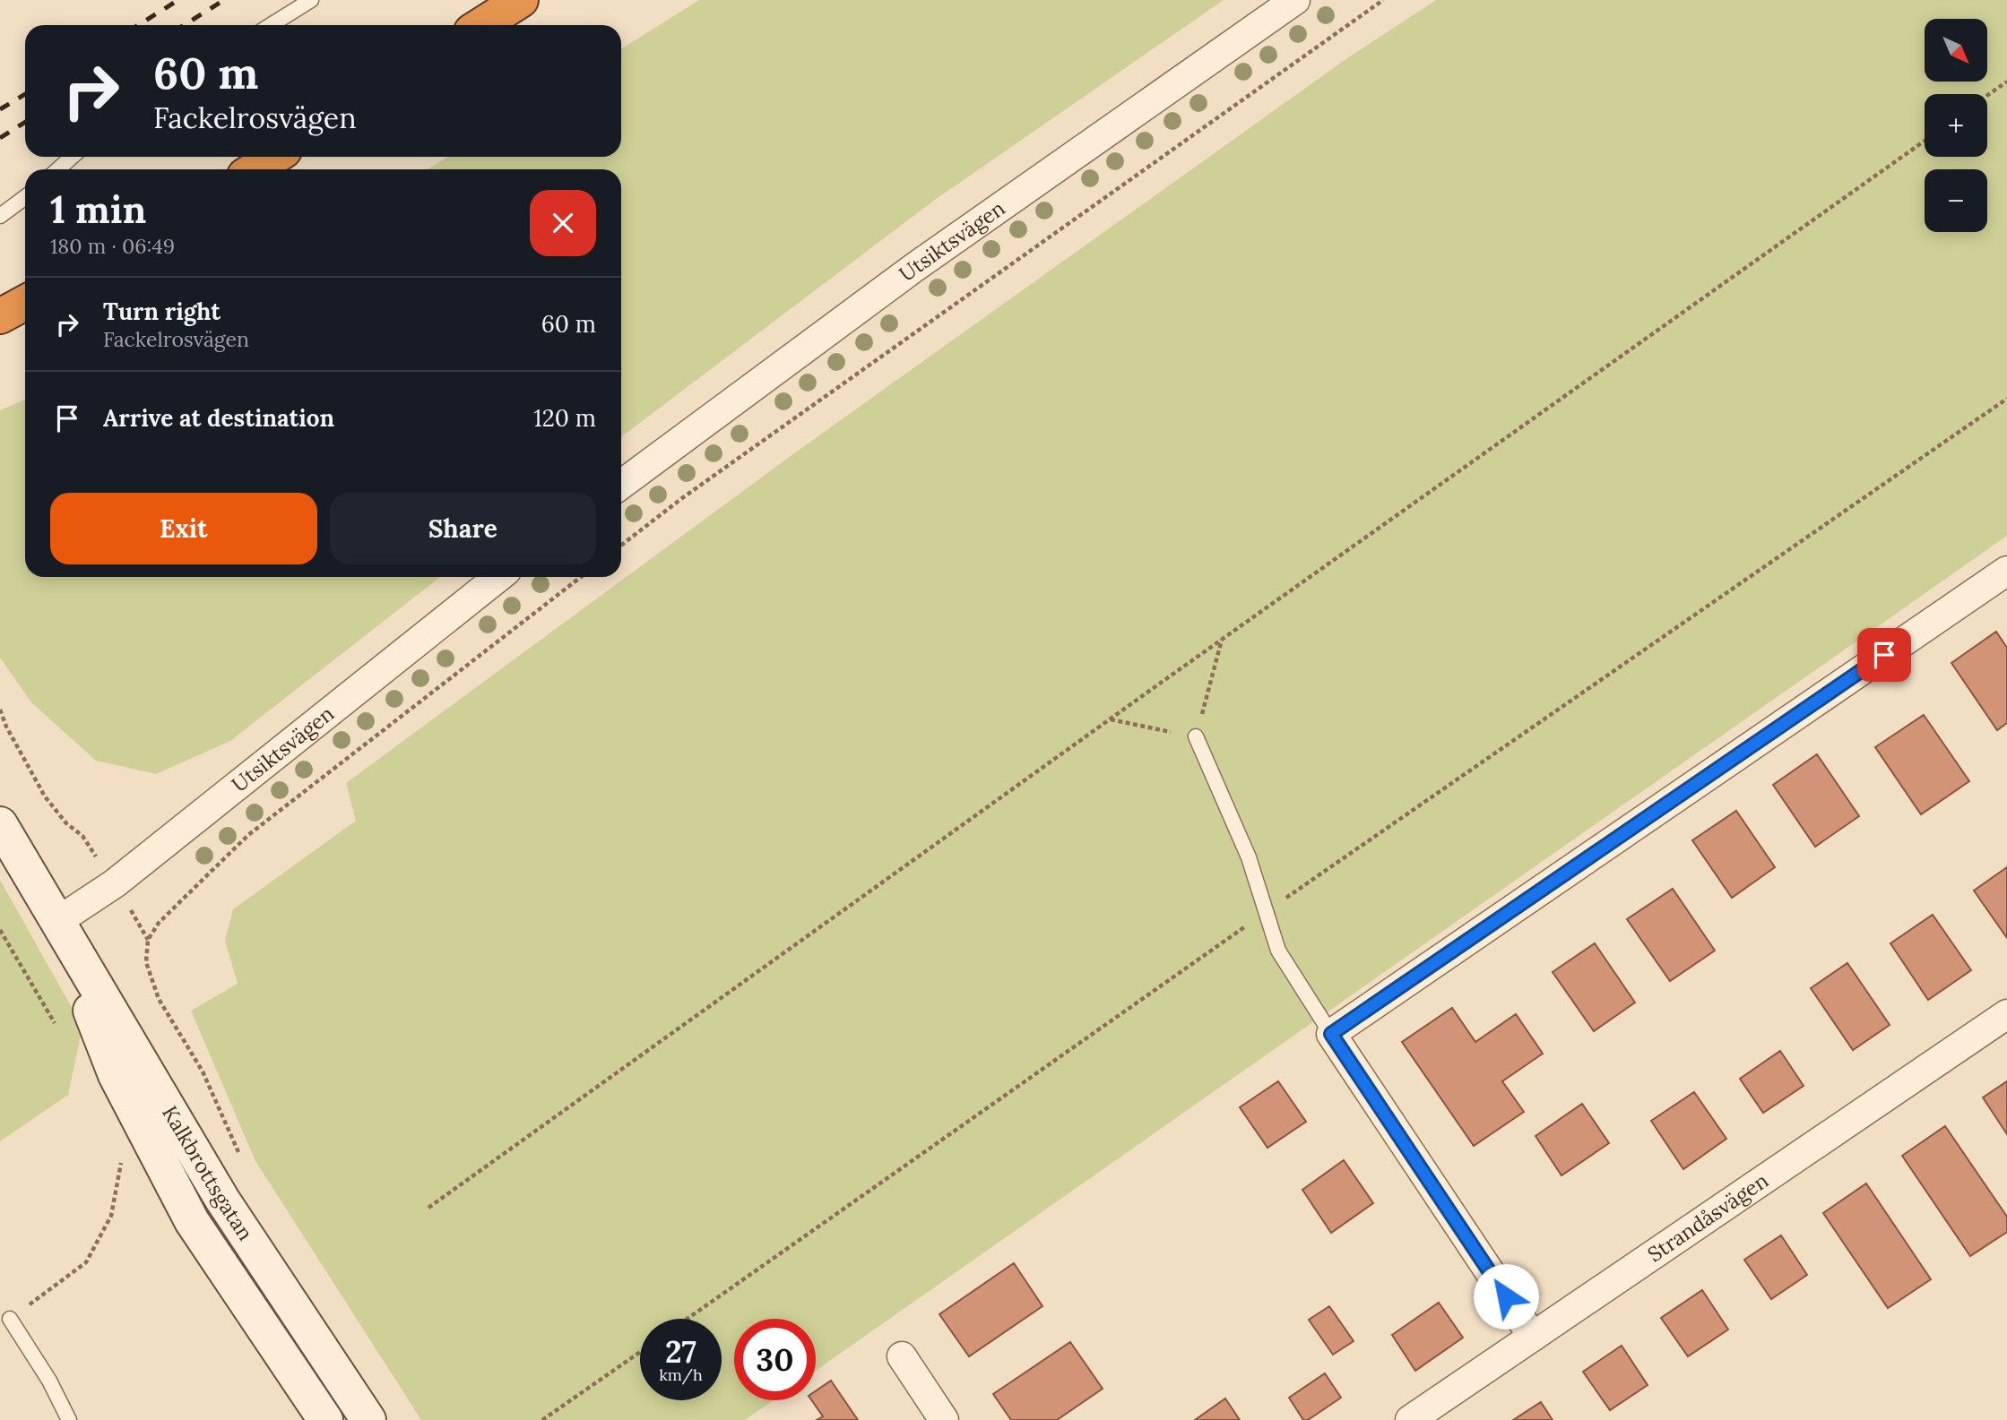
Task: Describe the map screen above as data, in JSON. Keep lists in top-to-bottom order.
{
  "streets": {
    "street": ["Utsiktsvägen", "Kalkbrottsgatan", "Strandåsvägen"]
  },
  "crossings": [
    ["Utsiktsvägen", "Kalkbrottsgatan"]
  ],
  "north": "bottom right",
  "page": {
    "map_buttons": ["+", "−"],
    "turn": ["60 m", "Fackelrosvägen"],
    "heading": ["1 min", "180 m · 06:49"],
    "list": [
      {
        "name": "Turn right",
        "note": "Fackelrosvägen",
        "value": "60 m"
      },
      {
        "name": "Arrive at destination",
        "value": "120 m"
      }
    ],
    "buttons": ["Exit", "Share"],
    "speed": "27 km/h",
    "limit": "30"
  }
}
